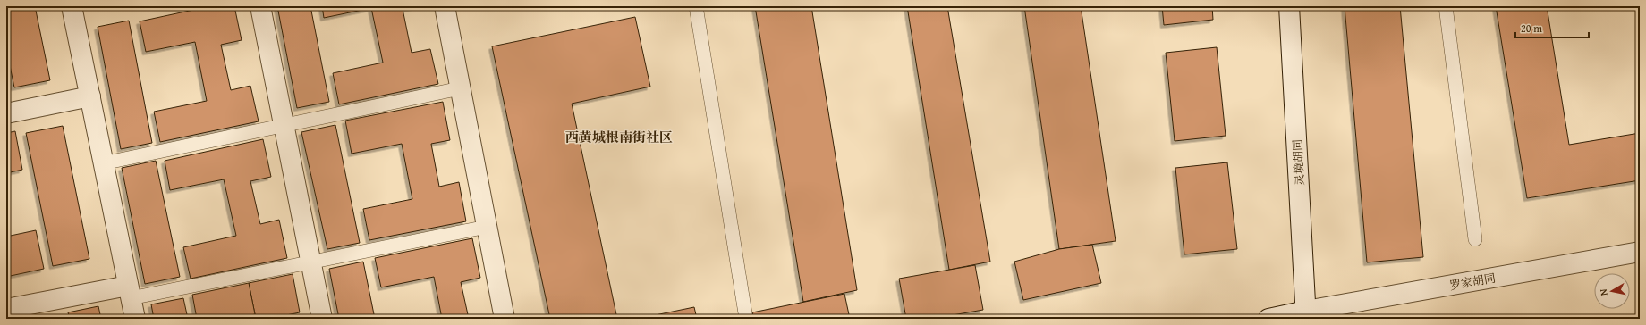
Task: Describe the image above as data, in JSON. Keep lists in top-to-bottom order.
{
  "streets": {
    "street": ["灵境胡同", "罗家胡同"]
  },
  "crossings": [
    ["灵境胡同", "罗家胡同"]
  ],
  "districts": ["西黄城根南街社区"],
  "scale_bar": "20 m",
  "north": "left"
}
